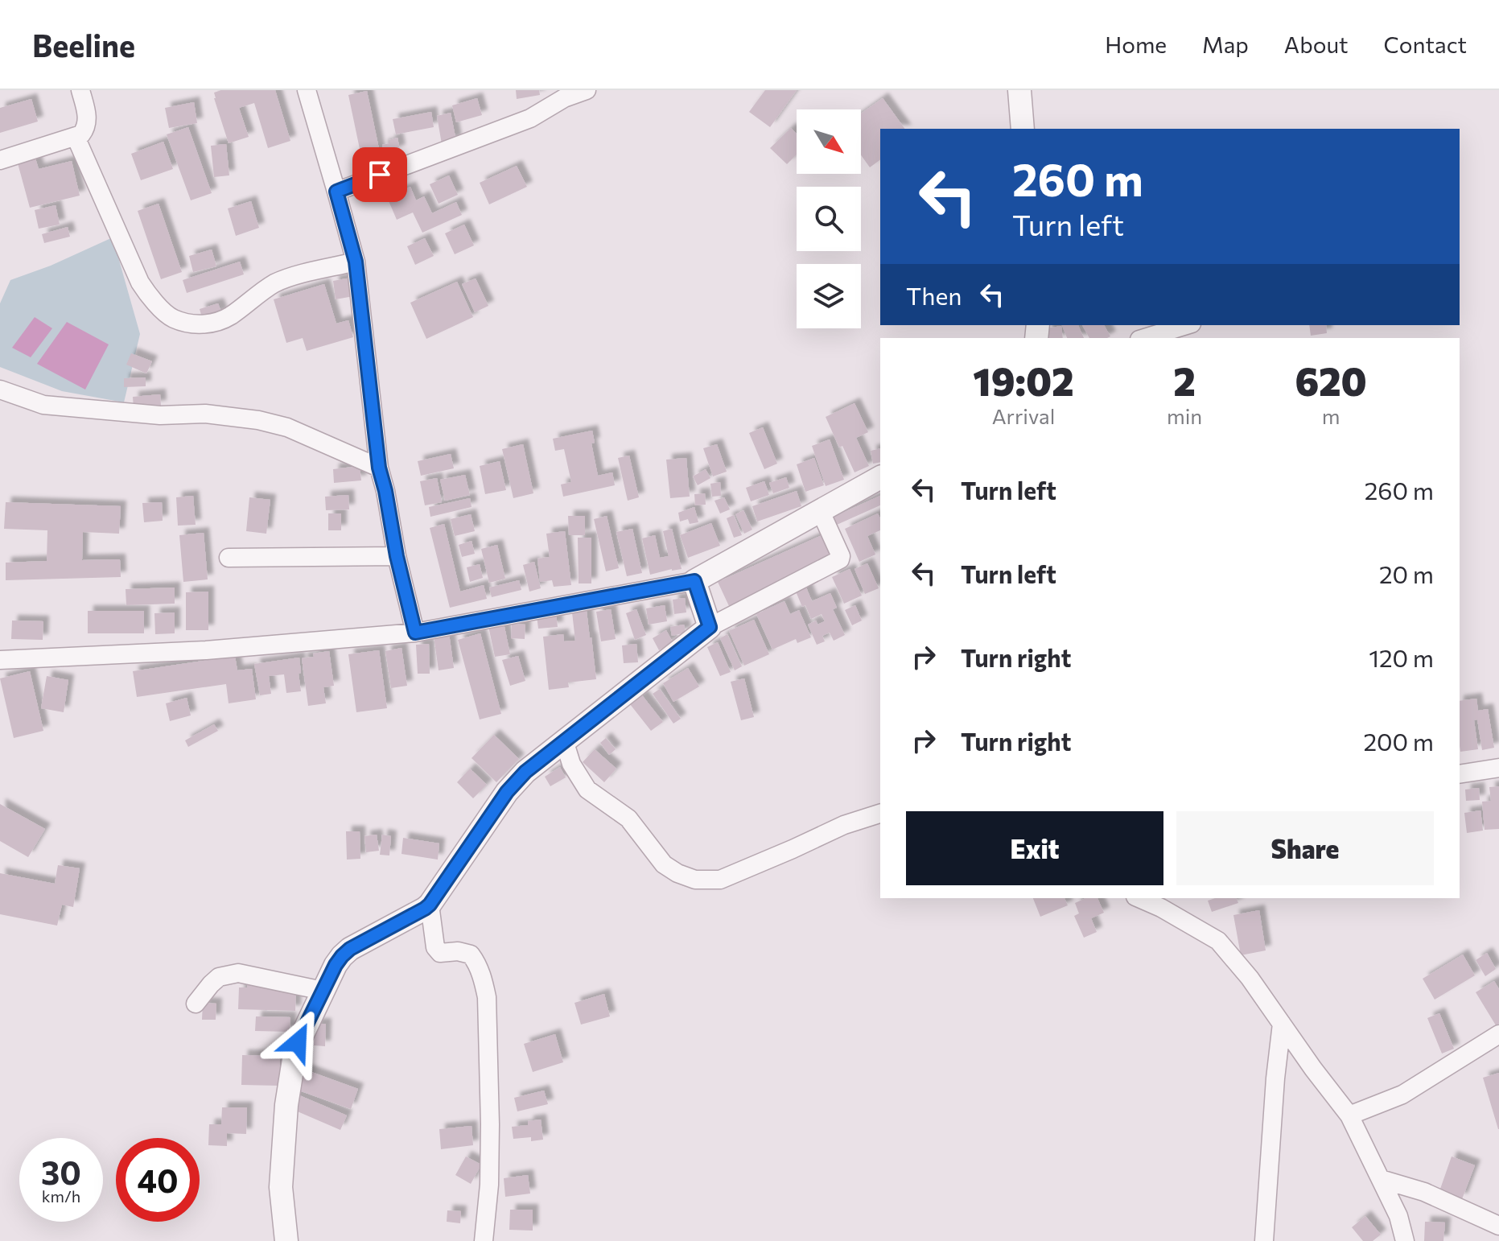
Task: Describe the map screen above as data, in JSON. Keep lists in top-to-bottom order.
{
  "north": "bottom right",
  "page": {
    "header": "Beeline",
    "nav": [
      "Home",
      "Map",
      "About",
      "Contact"
    ],
    "turn": ["260 m", "Turn left"],
    "then": "Then",
    "eta": [
      "19:02",
      "Arrival",
      "2",
      "min",
      "620",
      "m"
    ],
    "list": [
      {
        "name": "Turn left",
        "value": "260 m"
      },
      {
        "name": "Turn left",
        "value": "20 m"
      },
      {
        "name": "Turn right",
        "value": "120 m"
      },
      {
        "name": "Turn right",
        "value": "200 m"
      }
    ],
    "buttons": ["Exit", "Share"],
    "speed": "30 km/h",
    "limit": "40"
  }
}
